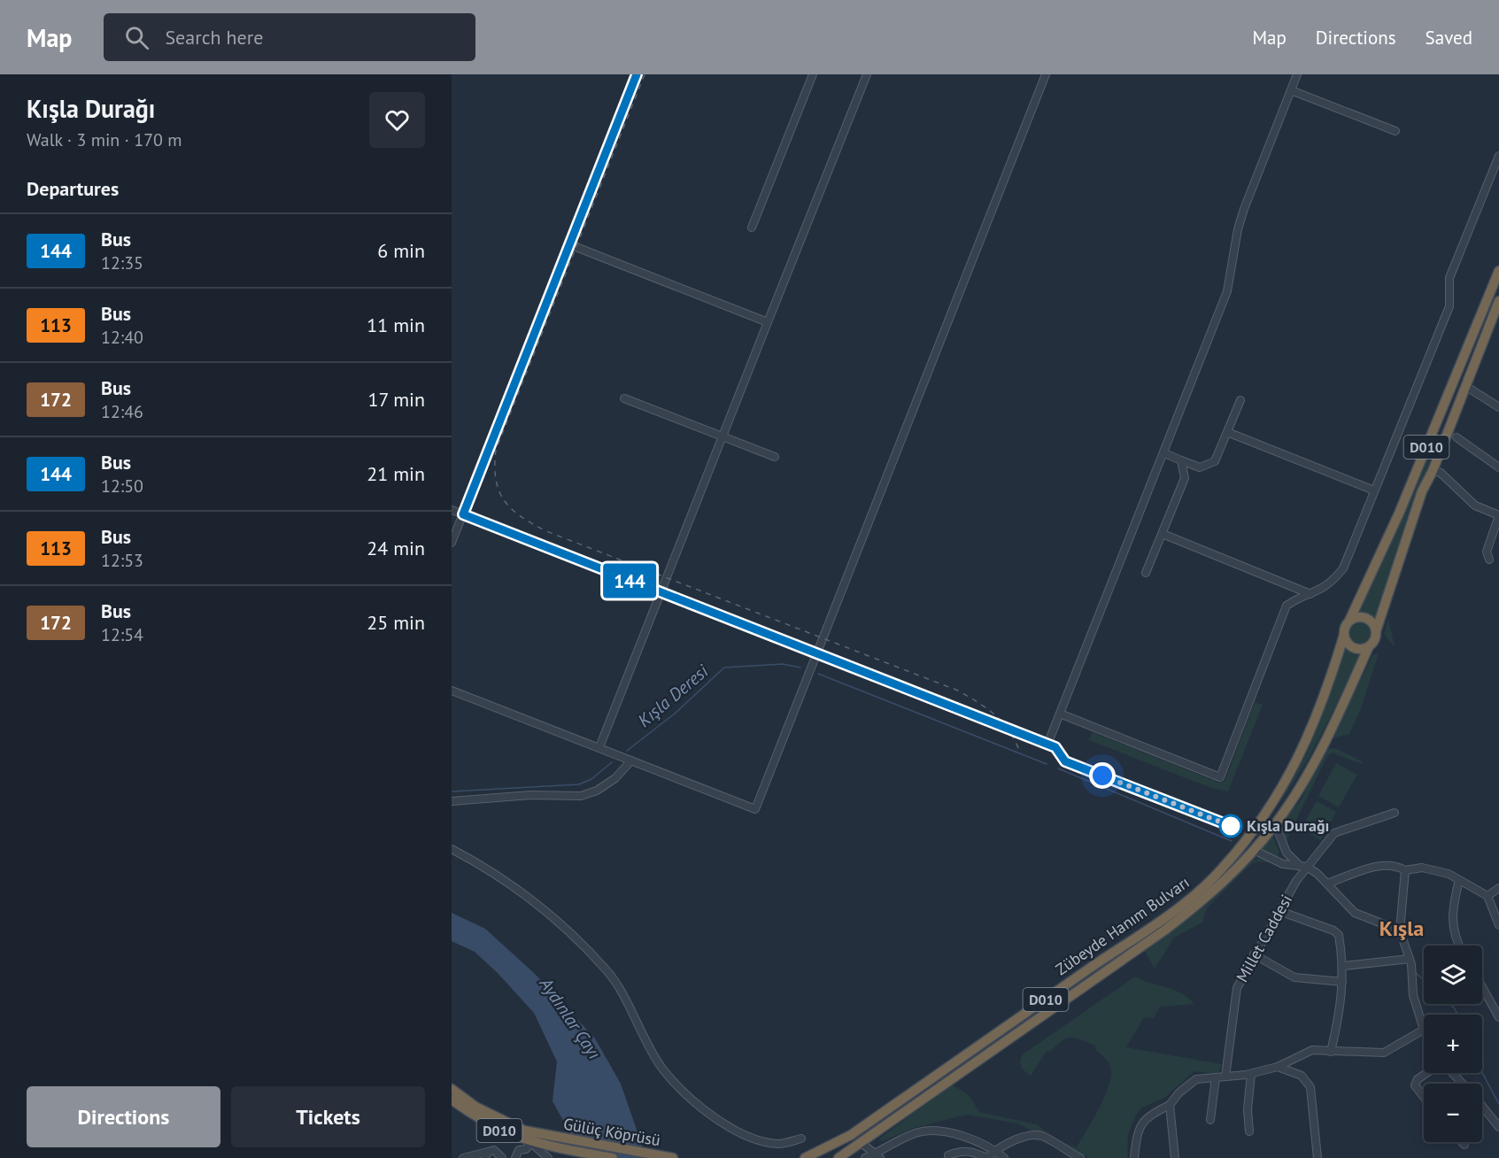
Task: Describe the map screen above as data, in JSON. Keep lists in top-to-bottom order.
{
  "streets": {
    "highway": ["D010", "Zübeyde Hanım Bulvarı", "Gülüç Köprüsü"],
    "street": ["Millet Caddesi"]
  },
  "crossings": [
    ["D010", "Gülüç Köprüsü"]
  ],
  "districts": ["Kışla"],
  "water": ["Kışla Deresi", "Aydınlar Çayı"],
  "places": ["Kışla Durağı"],
  "lines": ["bus line 144"],
  "page": {
    "header": "Map",
    "search": "Search here",
    "nav": ["Map", "Directions", "Saved"],
    "heading": [
      ["Kışla Durağı", "Walk · 3 min · 170 m"],
      "Departures"
    ],
    "on_map": "144",
    "list": [
      {
        "mark": "144",
        "name": "Bus",
        "note": "12:35",
        "value": "6 min"
      },
      {
        "mark": "113",
        "name": "Bus",
        "note": "12:40",
        "value": "11 min"
      },
      {
        "mark": "172",
        "name": "Bus",
        "note": "12:46",
        "value": "17 min"
      },
      {
        "mark": "144",
        "name": "Bus",
        "note": "12:50",
        "value": "21 min"
      },
      {
        "mark": "113",
        "name": "Bus",
        "note": "12:53",
        "value": "24 min"
      },
      {
        "mark": "172",
        "name": "Bus",
        "note": "12:54",
        "value": "25 min"
      }
    ],
    "map_buttons": ["+", "−"],
    "buttons": ["Directions", "Tickets"]
  }
}
